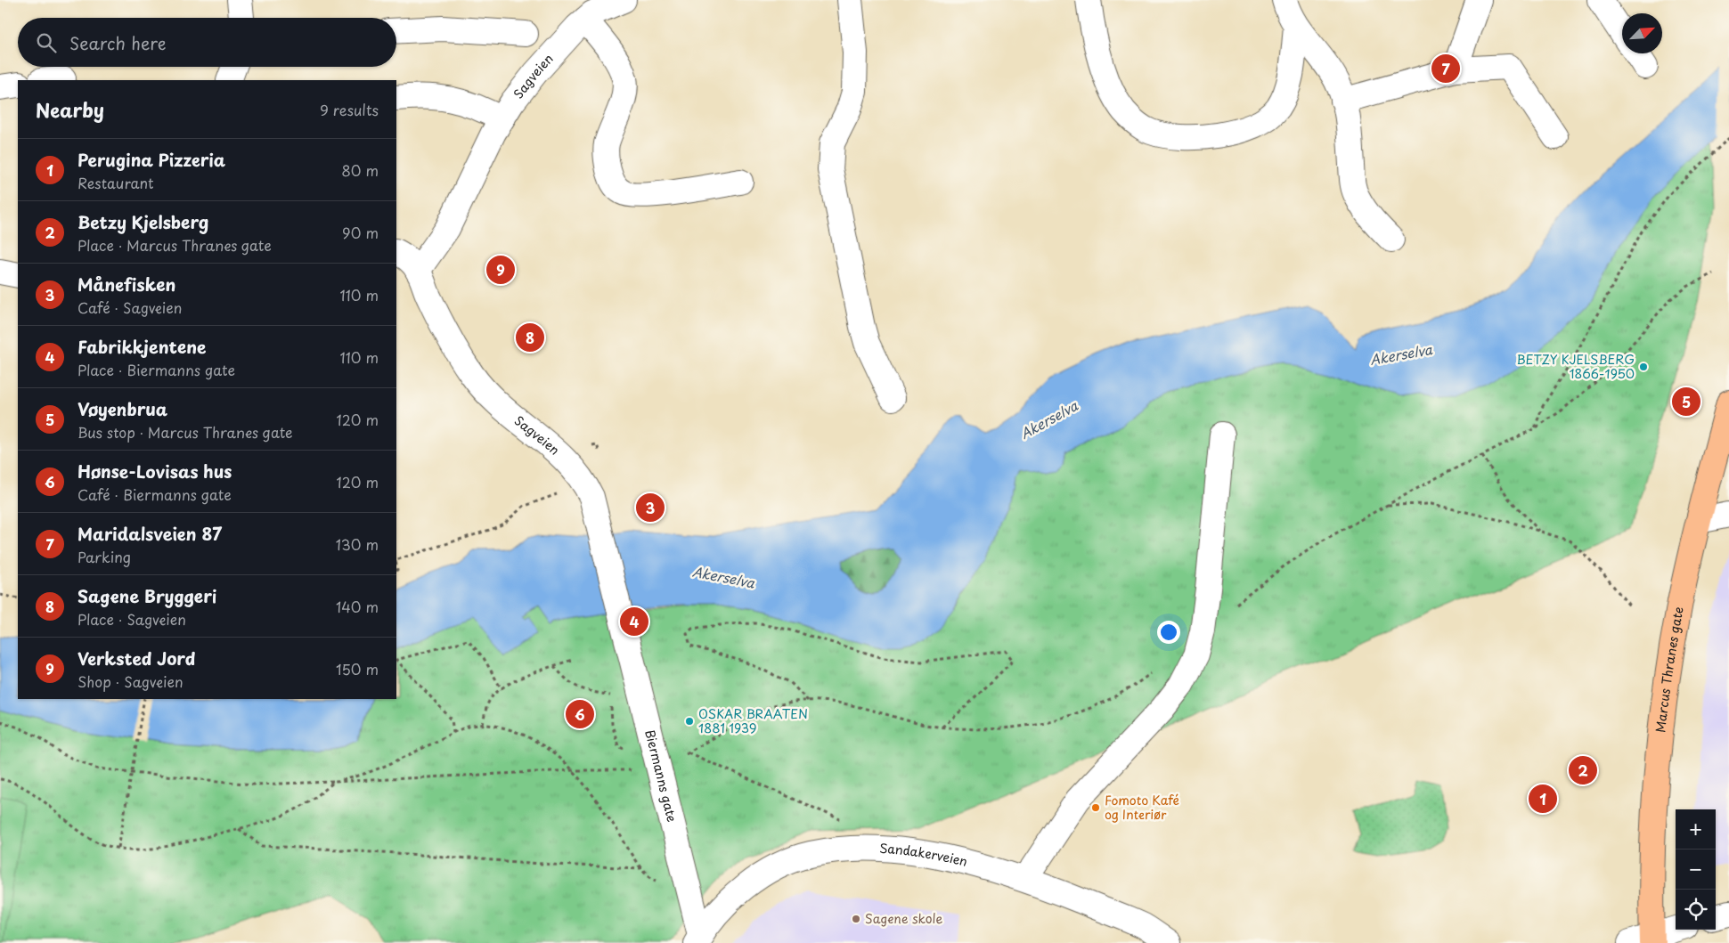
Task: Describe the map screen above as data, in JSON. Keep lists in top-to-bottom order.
{
  "streets": {
    "main road": ["Marcus Thranes gate"],
    "street": ["Sagveien", "Biermanns gate", "Sandakerveien"]
  },
  "crossings": [
    ["Sagveien", "Biermanns gate"],
    ["Biermanns gate", "Sandakerveien"]
  ],
  "water": ["Akerselva"],
  "places": [
    "BETZY KJELSBERG 1866-1950",
    "OSKAR BRAATEN 1881 1939",
    "Fomoto Kafé og Interiør",
    "Sagene skole"
  ],
  "north": "top right",
  "page": {
    "search": "Search here",
    "pins": [
      "7",
      "9",
      "8",
      "5",
      "3",
      "4",
      "6",
      "2",
      "1"
    ],
    "heading": ["Nearby", "9 results"],
    "list": [
      {
        "mark": "1",
        "name": "Perugina Pizzeria",
        "note": "Restaurant",
        "value": "80 m"
      },
      {
        "mark": "2",
        "name": "Betzy Kjelsberg",
        "note": "Place · Marcus Thranes gate",
        "value": "90 m"
      },
      {
        "mark": "3",
        "name": "Månefisken",
        "note": "Café · Sagveien",
        "value": "110 m"
      },
      {
        "mark": "4",
        "name": "Fabrikkjentene",
        "note": "Place · Biermanns gate",
        "value": "110 m"
      },
      {
        "mark": "5",
        "name": "Vøyenbrua",
        "note": "Bus stop · Marcus Thranes gate",
        "value": "120 m"
      },
      {
        "mark": "6",
        "name": "Hønse-Lovisas hus",
        "note": "Café · Biermanns gate",
        "value": "120 m"
      },
      {
        "mark": "7",
        "name": "Maridalsveien 87",
        "note": "Parking",
        "value": "130 m"
      },
      {
        "mark": "8",
        "name": "Sagene Bryggeri",
        "note": "Place · Sagveien",
        "value": "140 m"
      },
      {
        "mark": "9",
        "name": "Verksted Jord",
        "note": "Shop · Sagveien",
        "value": "150 m"
      }
    ],
    "map_buttons": ["+", "−"]
  }
}
